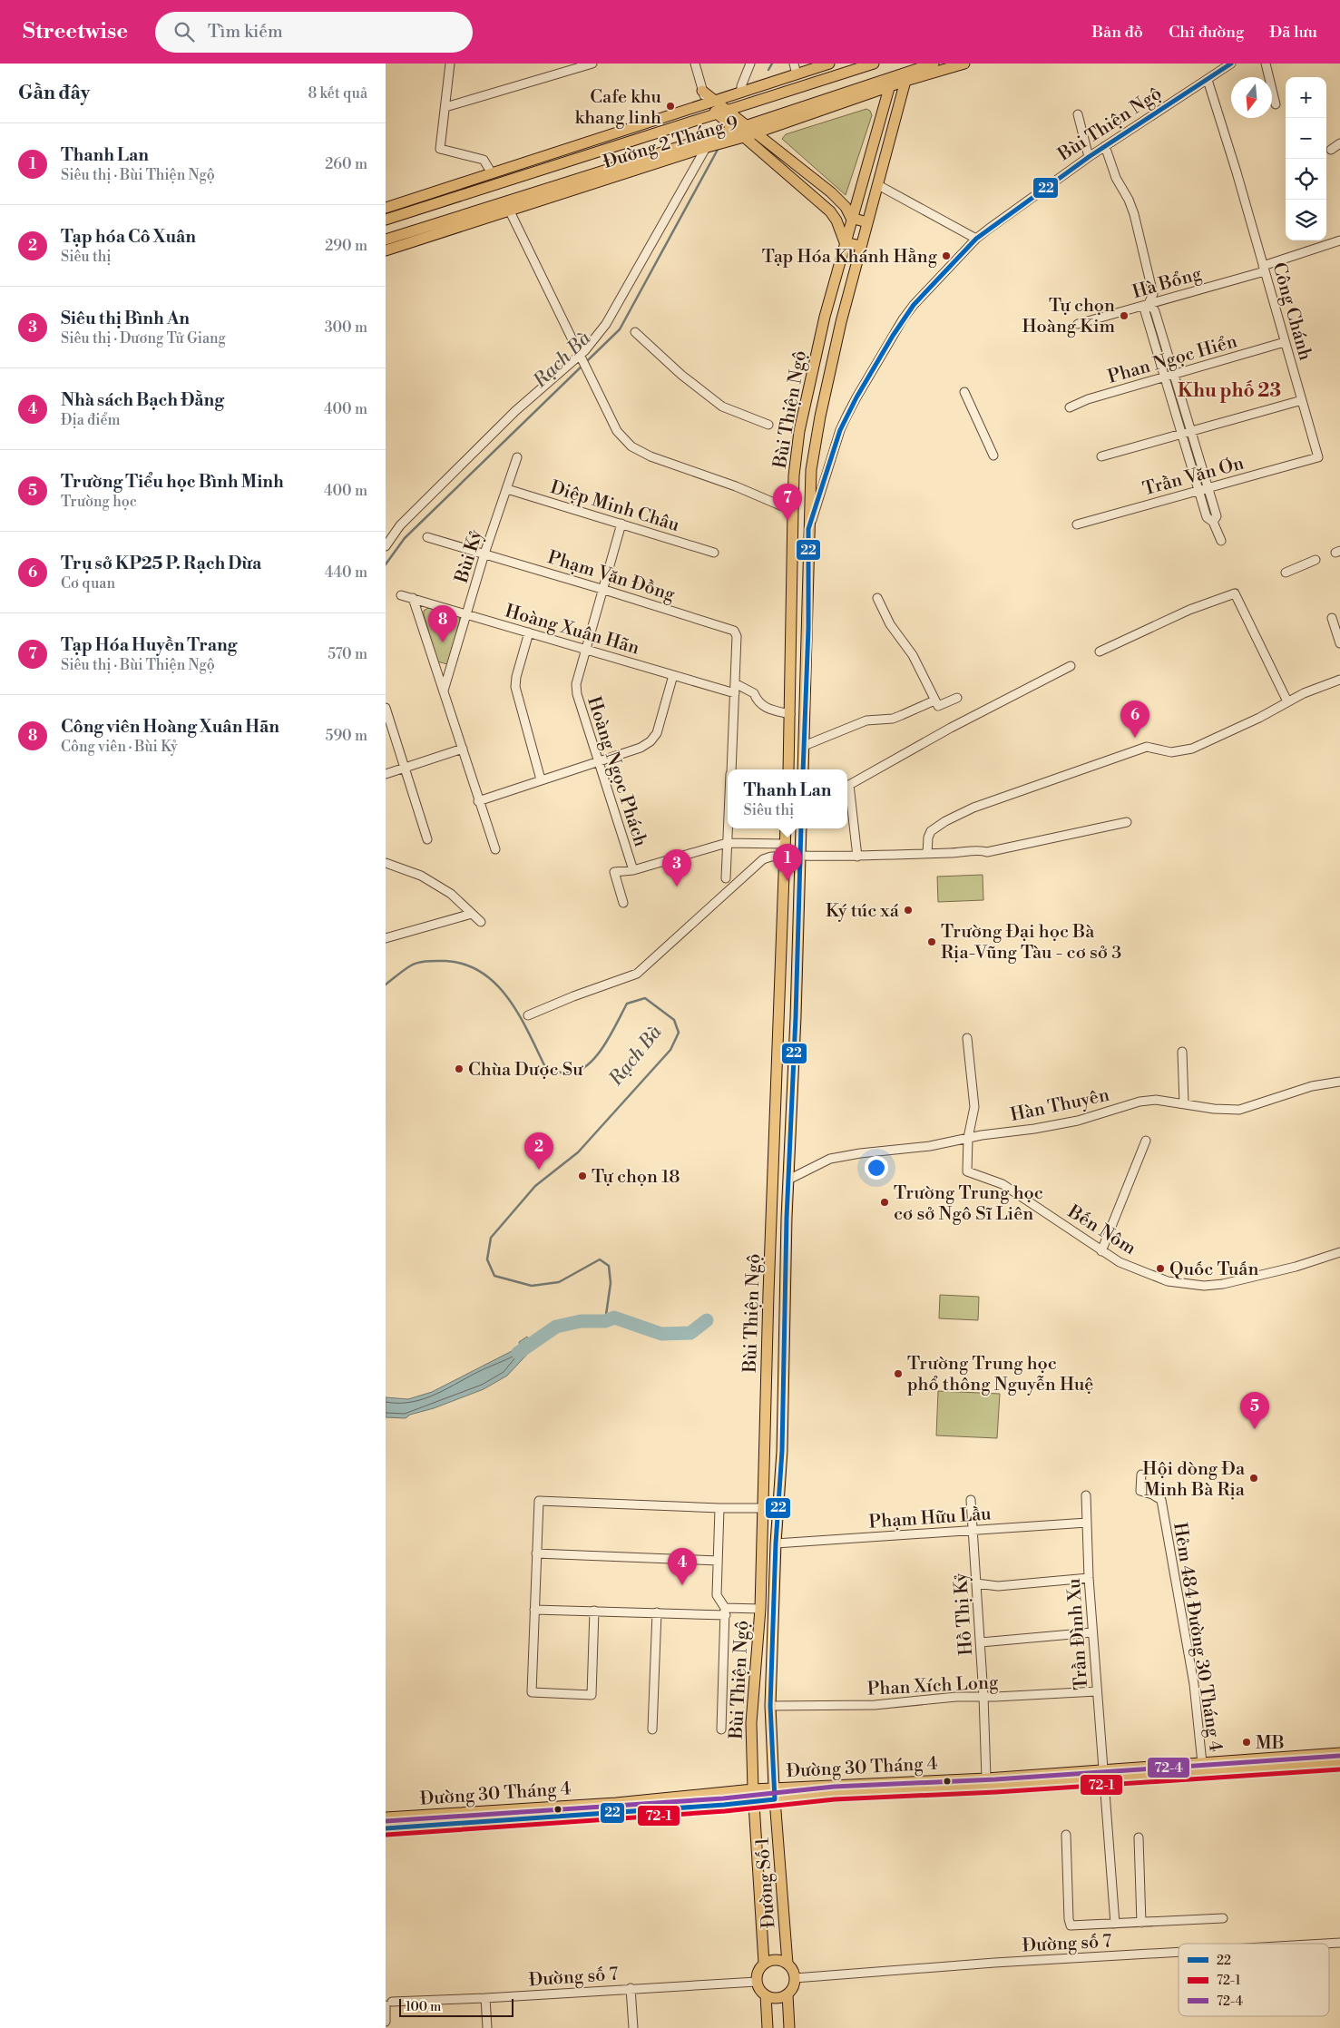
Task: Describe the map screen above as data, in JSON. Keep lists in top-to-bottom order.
{
  "streets": {
    "main road": [
      "Bùi Thiện Ngộ",
      "Đường 2 Tháng 9",
      "Đường 30 Tháng 4",
      "Đường Số 1"
    ],
    "street": [
      "Hà Bổng",
      "Công Chánh",
      "Phan Ngọc Hiển",
      "Trần Văn Ơn",
      "Diệp Minh Châu",
      "Bùi Kỷ",
      "Phạm Văn Đồng",
      "Hoàng Xuân Hãn",
      "Hoàng Ngọc Phách",
      "Hàn Thuyên",
      "Bến Nôm",
      "Phạm Hữu Lầu",
      "Hồ Thị Kỷ",
      "Trần Đình Xu",
      "Hẻm 484 Đường 30 Tháng 4",
      "Phan Xích Long",
      "Đường số 7"
    ]
  },
  "crossings": [
    ["Bùi Thiện Ngộ", "Đường 2 Tháng 9"],
    ["Bùi Thiện Ngộ", "Công Chánh"],
    ["Bùi Thiện Ngộ", "Hàn Thuyên"],
    ["Bùi Thiện Ngộ", "Phạm Hữu Lầu"],
    ["Bùi Thiện Ngộ", "Phan Xích Long"],
    ["Bùi Thiện Ngộ", "Đường 30 Tháng 4"],
    ["Bùi Thiện Ngộ", "Đường Số 1"],
    ["Hà Bổng", "Công Chánh"],
    ["Công Chánh", "Phan Ngọc Hiển"],
    ["Công Chánh", "Trần Văn Ơn"],
    ["Diệp Minh Châu", "Bùi Kỷ"],
    ["Diệp Minh Châu", "Hoàng Ngọc Phách"],
    ["Bùi Kỷ", "Phạm Văn Đồng"],
    ["Bùi Kỷ", "Hoàng Xuân Hãn"],
    ["Phạm Văn Đồng", "Hoàng Xuân Hãn"],
    ["Phạm Văn Đồng", "Hoàng Ngọc Phách"],
    ["Hoàng Xuân Hãn", "Hoàng Ngọc Phách"],
    ["Hàn Thuyên", "Bến Nôm"],
    ["Phạm Hữu Lầu", "Hồ Thị Kỷ"],
    ["Phạm Hữu Lầu", "Trần Đình Xu"],
    ["Hồ Thị Kỷ", "Phan Xích Long"],
    ["Hồ Thị Kỷ", "Đường 30 Tháng 4"],
    ["Trần Đình Xu", "Phan Xích Long"],
    ["Trần Đình Xu", "Đường 30 Tháng 4"],
    ["Hẻm 484 Đường 30 Tháng 4", "Đường 30 Tháng 4"],
    ["Đường 30 Tháng 4", "Đường Số 1"],
    ["Đường Số 1", "Đường số 7"]
  ],
  "districts": ["Khu phố 23"],
  "water": ["Rạch Bà"],
  "places": [
    "Cafe khu khang linh",
    "Tạp Hóa Khánh Hằng",
    "Tự chọn Hoàng Kim",
    "Ký túc xá",
    "Trường Đại học Bà Rịa-Vũng Tàu - cơ sở 3",
    "Chùa Dược Sư",
    "Tự chọn 18",
    "Trường Trung học cơ sở Ngô Sĩ Liên",
    "Quốc Tuấn",
    "Trường Trung học phổ thông Nguyễn Huệ",
    "Hội dòng Đa Minh Bà Rịa",
    "MB"
  ],
  "lines": ["transit line 22", "transit line 72-4", "transit line 72-1"],
  "legend": ["22", "72-1", "72-4"],
  "scale_bar": "100 m",
  "north": "bottom",
  "page": {
    "header": "Streetwise",
    "search": "Tìm kiếm",
    "nav": ["Bản đồ", "Chỉ đường", "Đã lưu"],
    "heading": ["Gần đây", "8 kết quả"],
    "map_buttons": ["+", "−"],
    "list": [
      {
        "mark": "1",
        "name": "Thanh Lan",
        "note": "Siêu thị · Bùi Thiện Ngộ",
        "value": "260 m"
      },
      {
        "mark": "2",
        "name": "Tạp hóa Cô Xuân",
        "note": "Siêu thị",
        "value": "290 m"
      },
      {
        "mark": "3",
        "name": "Siêu thị Bình An",
        "note": "Siêu thị · Dương Tử Giang",
        "value": "300 m"
      },
      {
        "mark": "4",
        "name": "Nhà sách Bạch Đằng",
        "note": "Địa điểm",
        "value": "400 m"
      },
      {
        "mark": "5",
        "name": "Trường Tiểu học Bình Minh",
        "note": "Trường học",
        "value": "400 m"
      },
      {
        "mark": "6",
        "name": "Trụ sở KP25 P. Rạch Dừa",
        "note": "Cơ quan",
        "value": "440 m"
      },
      {
        "mark": "7",
        "name": "Tạp Hóa Huyền Trang",
        "note": "Siêu thị · Bùi Thiện Ngộ",
        "value": "570 m"
      },
      {
        "mark": "8",
        "name": "Công viên Hoàng Xuân Hãn",
        "note": "Công viên · Bùi Kỷ",
        "value": "590 m"
      }
    ],
    "pins": [
      "7",
      "8",
      "6",
      "1",
      "3",
      "2",
      "5",
      "4"
    ],
    "popup": ["Thanh Lan", "Siêu thị"],
    "scale": "100 m"
  }
}
